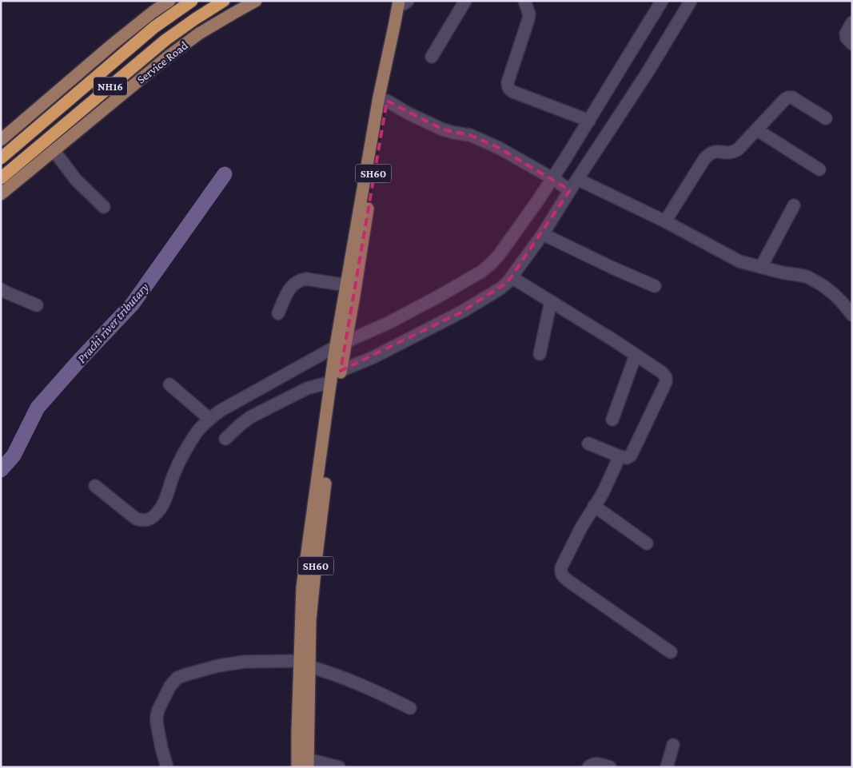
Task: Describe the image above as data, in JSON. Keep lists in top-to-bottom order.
{
  "streets": {
    "highway": ["NH16"],
    "main road": ["Service Road", "SH60"]
  },
  "water": ["Prachi river tributary"]
}
